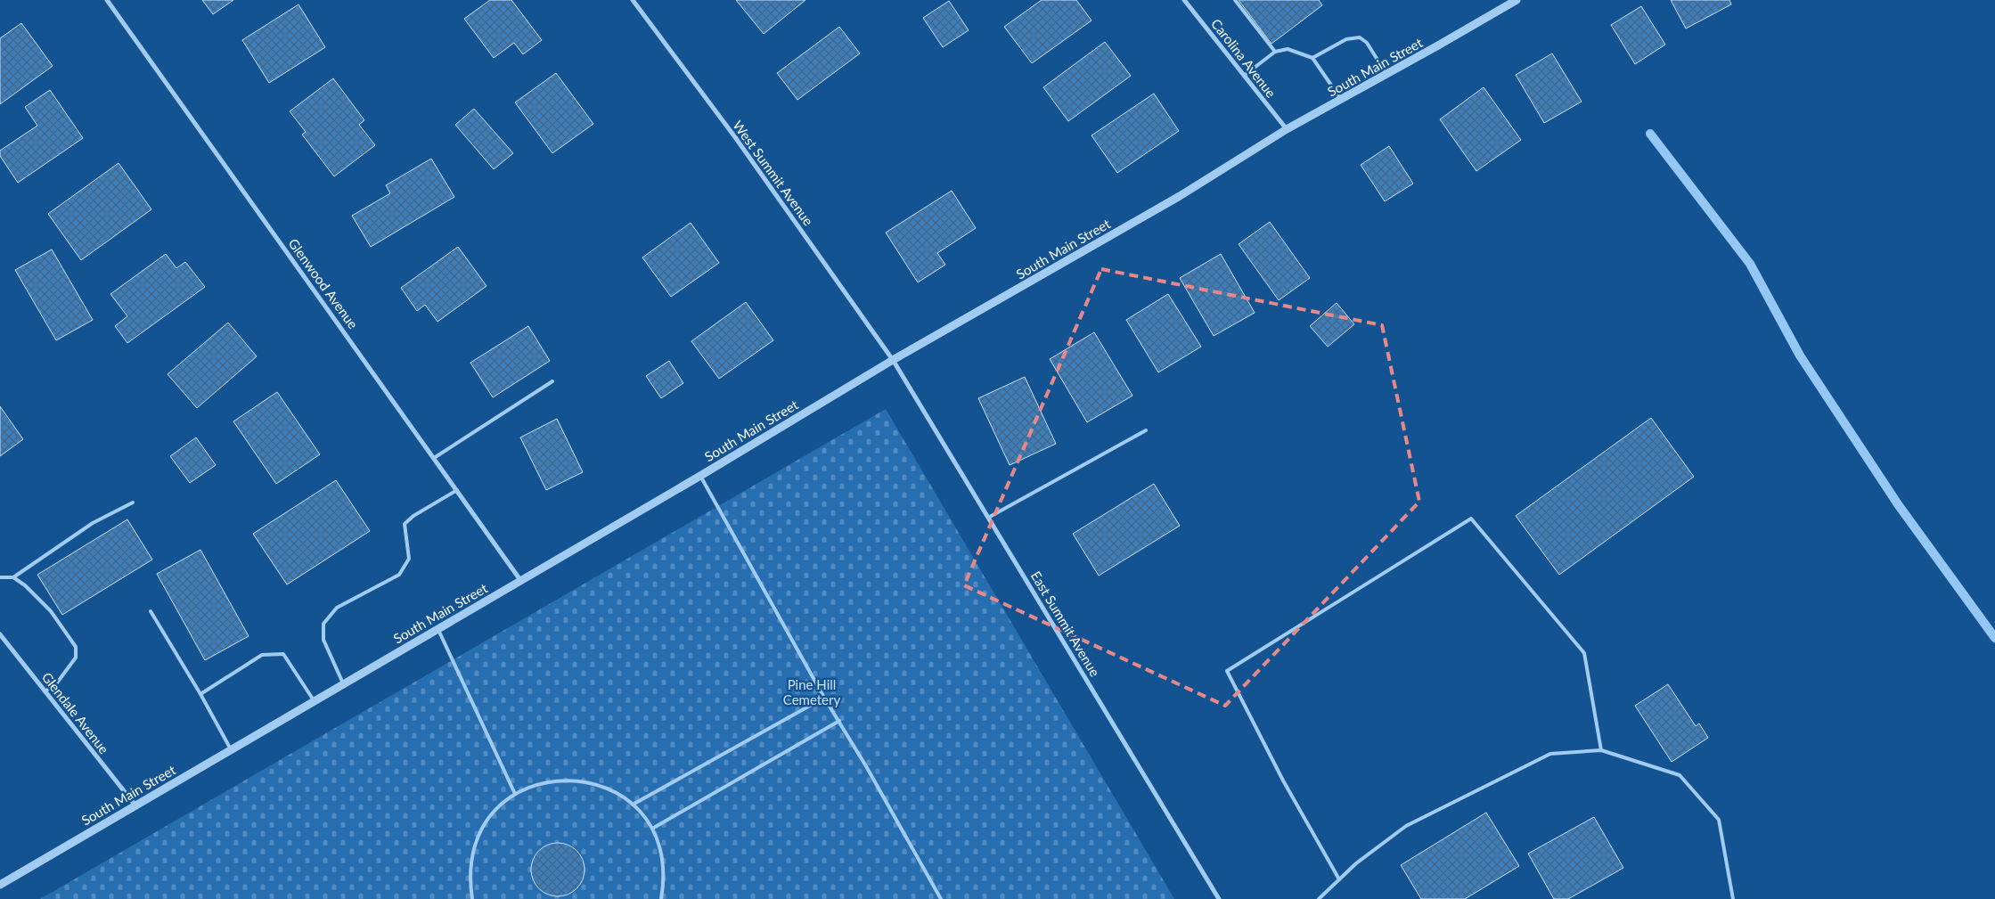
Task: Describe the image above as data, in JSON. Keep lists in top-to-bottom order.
{
  "streets": {
    "street": [
      "Carolina Avenue",
      "South Main Street",
      "West Summit Avenue",
      "Glenwood Avenue",
      "East Summit Avenue",
      "Glendale Avenue"
    ]
  },
  "crossings": [
    ["Carolina Avenue", "South Main Street"],
    ["South Main Street", "West Summit Avenue"],
    ["South Main Street", "Glenwood Avenue"],
    ["South Main Street", "East Summit Avenue"],
    ["South Main Street", "Glendale Avenue"],
    ["West Summit Avenue", "East Summit Avenue"]
  ],
  "parks": ["Pine Hill Cemetery"]
}
